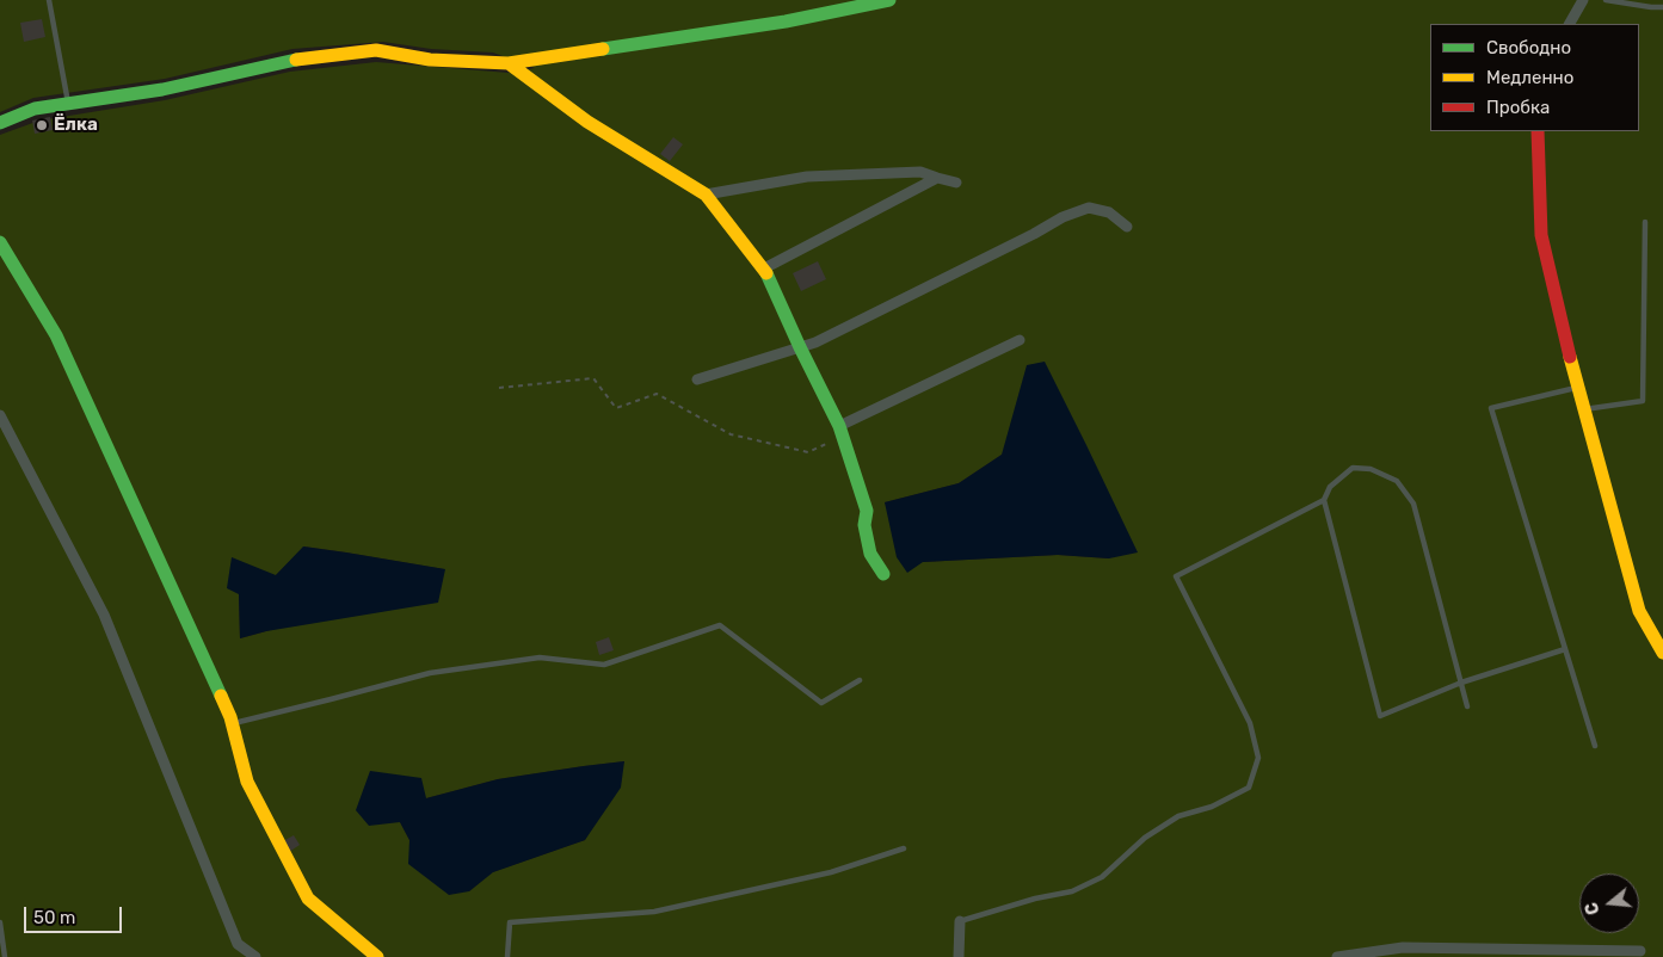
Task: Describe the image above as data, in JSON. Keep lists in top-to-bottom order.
{
  "places": ["Ёлка"],
  "legend": ["Свободно", "Медленно", "Пробка"],
  "scale_bar": "50 m",
  "north": "left"
}
